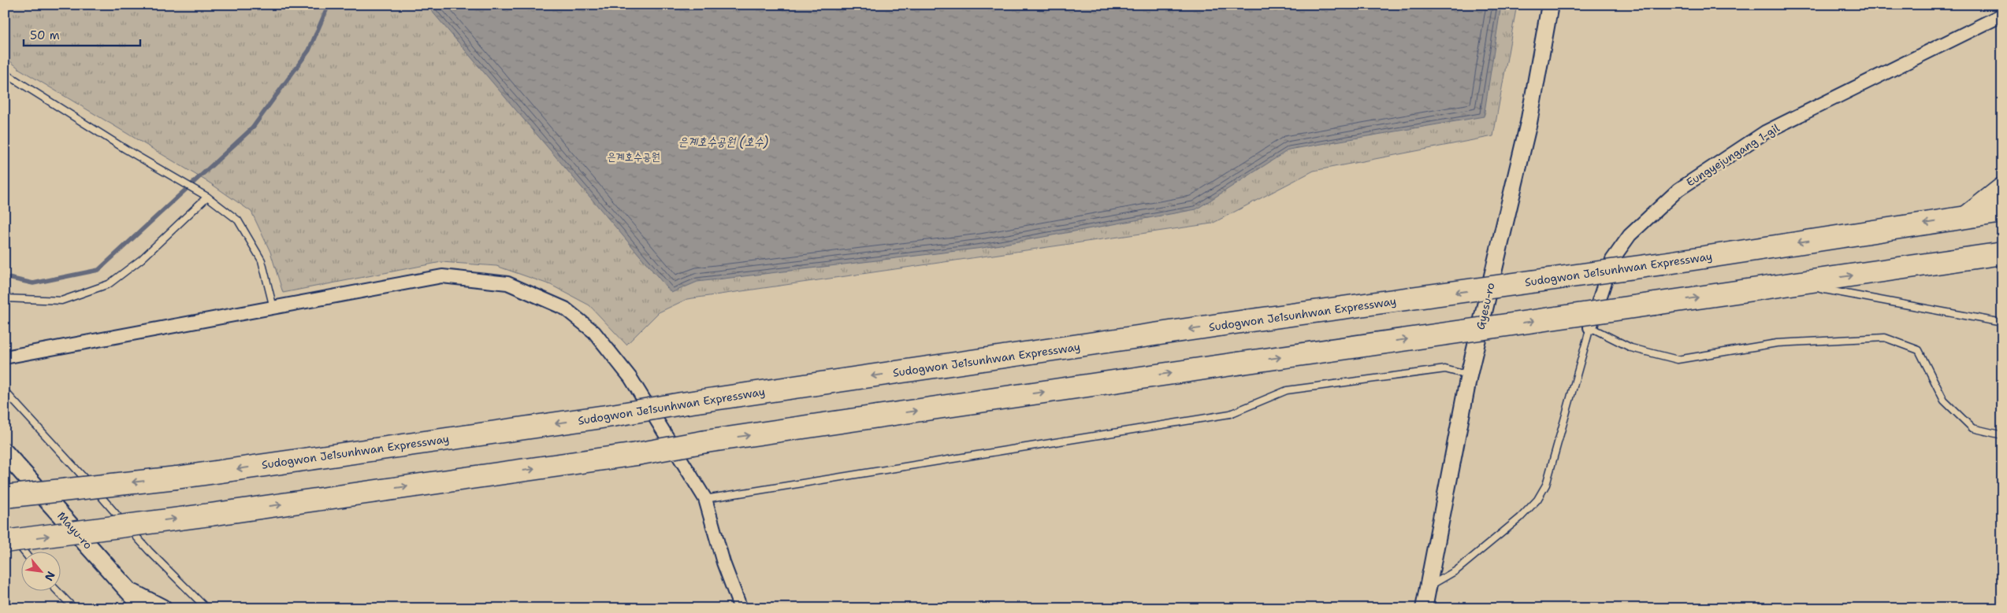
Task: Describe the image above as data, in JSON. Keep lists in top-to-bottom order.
{
  "streets": {
    "highway": ["Sudogwon Je1sunhwan Expressway"],
    "main road": ["Mayu-ro"],
    "street": ["Eungyejungang 1-gil", "Gyesu-ro"]
  },
  "water": ["은계호수공원 (호수)"],
  "parks": ["은계호수공원"],
  "scale_bar": "50 m",
  "north": "bottom right"
}
